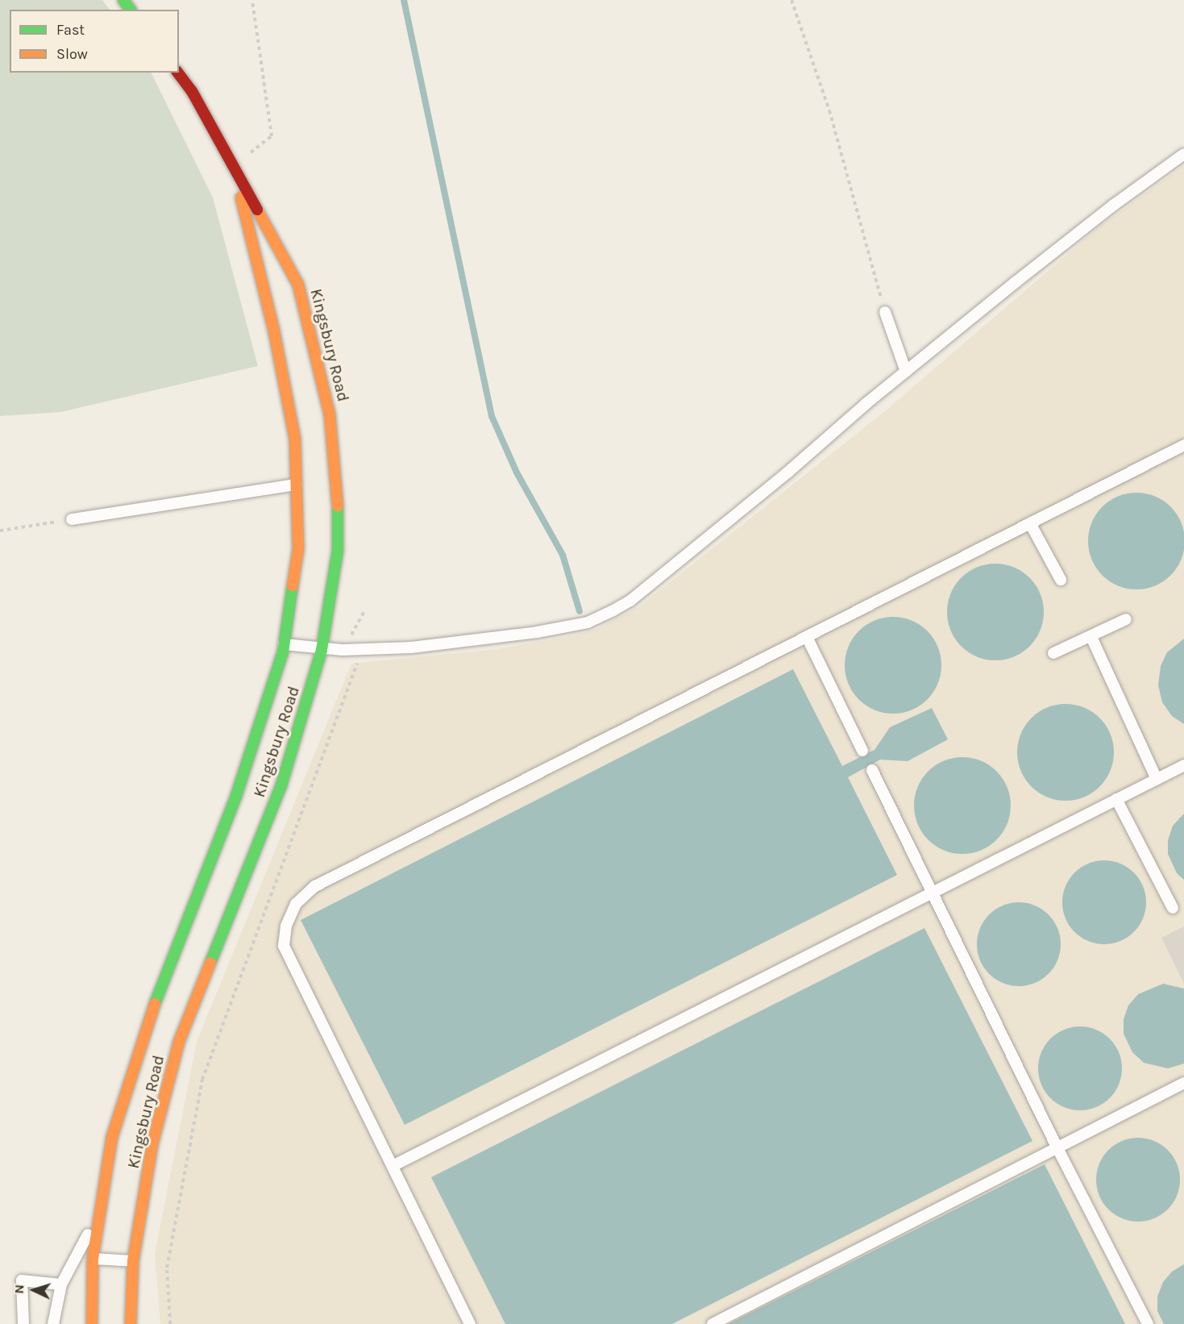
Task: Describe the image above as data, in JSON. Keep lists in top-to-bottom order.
{
  "streets": {
    "main road": ["Kingsbury Road"]
  },
  "legend": ["Fast", "Slow"],
  "north": "left"
}
